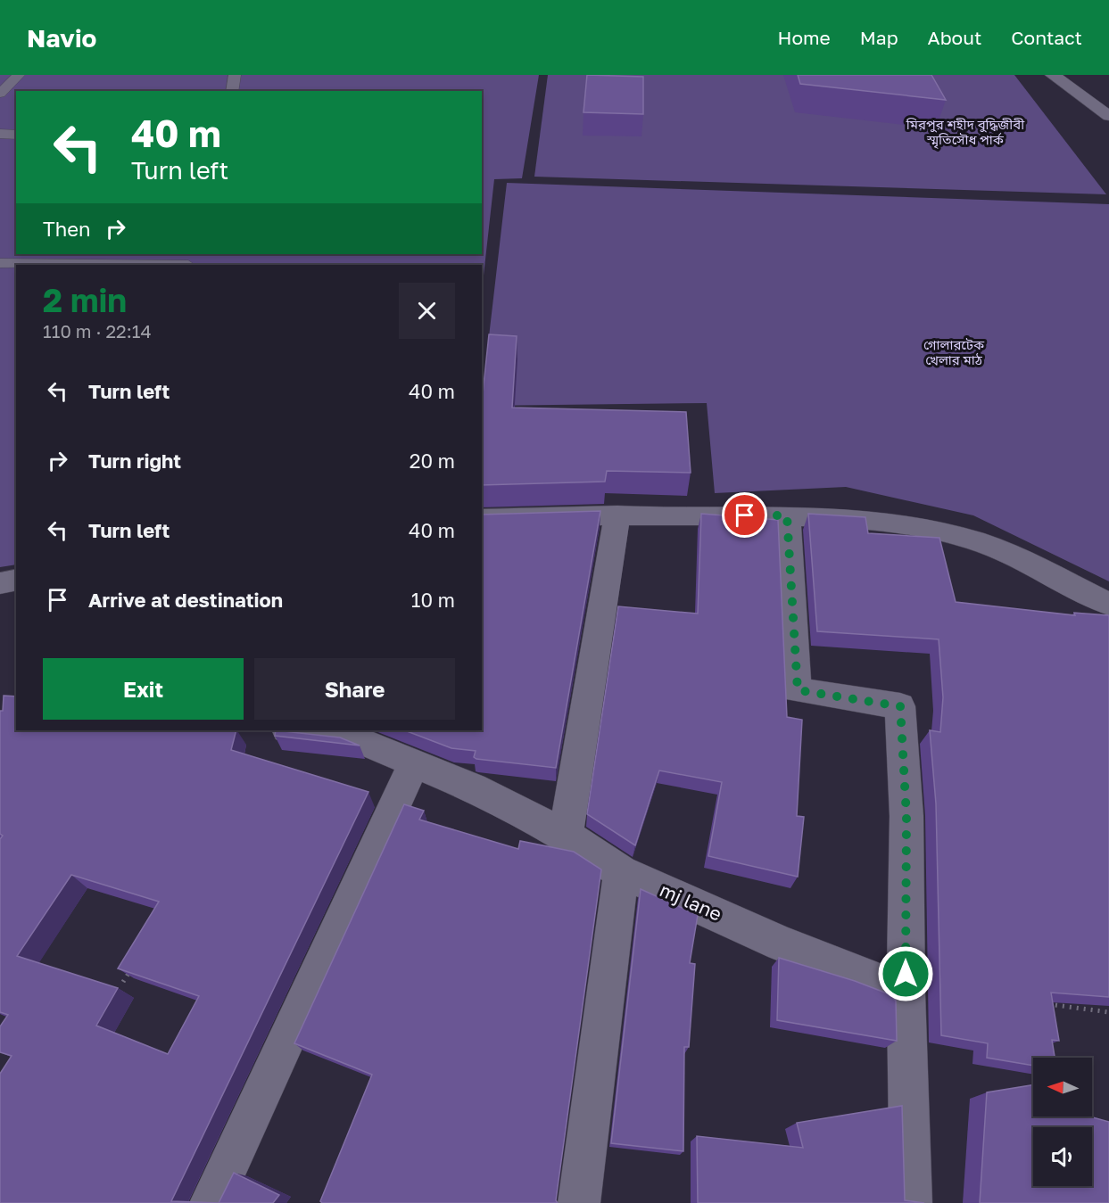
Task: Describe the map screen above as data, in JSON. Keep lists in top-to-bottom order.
{
  "streets": {
    "street": ["mj lane"]
  },
  "parks": ["মিরপুর শহীদ বুদ্ধিজীবী স্মৃতিসৌধ পার্ক", "গোলারটেক খেলার মাঠ"],
  "north": "left",
  "page": {
    "header": "Navio",
    "nav": [
      "Home",
      "Map",
      "About",
      "Contact"
    ],
    "turn": ["40 m", "Turn left"],
    "then": "Then",
    "heading": ["2 min", "110 m · 22:14"],
    "list": [
      {
        "name": "Turn left",
        "value": "40 m"
      },
      {
        "name": "Turn right",
        "value": "20 m"
      },
      {
        "name": "Turn left",
        "value": "40 m"
      },
      {
        "name": "Arrive at destination",
        "value": "10 m"
      }
    ],
    "buttons": ["Exit", "Share"]
  }
}
